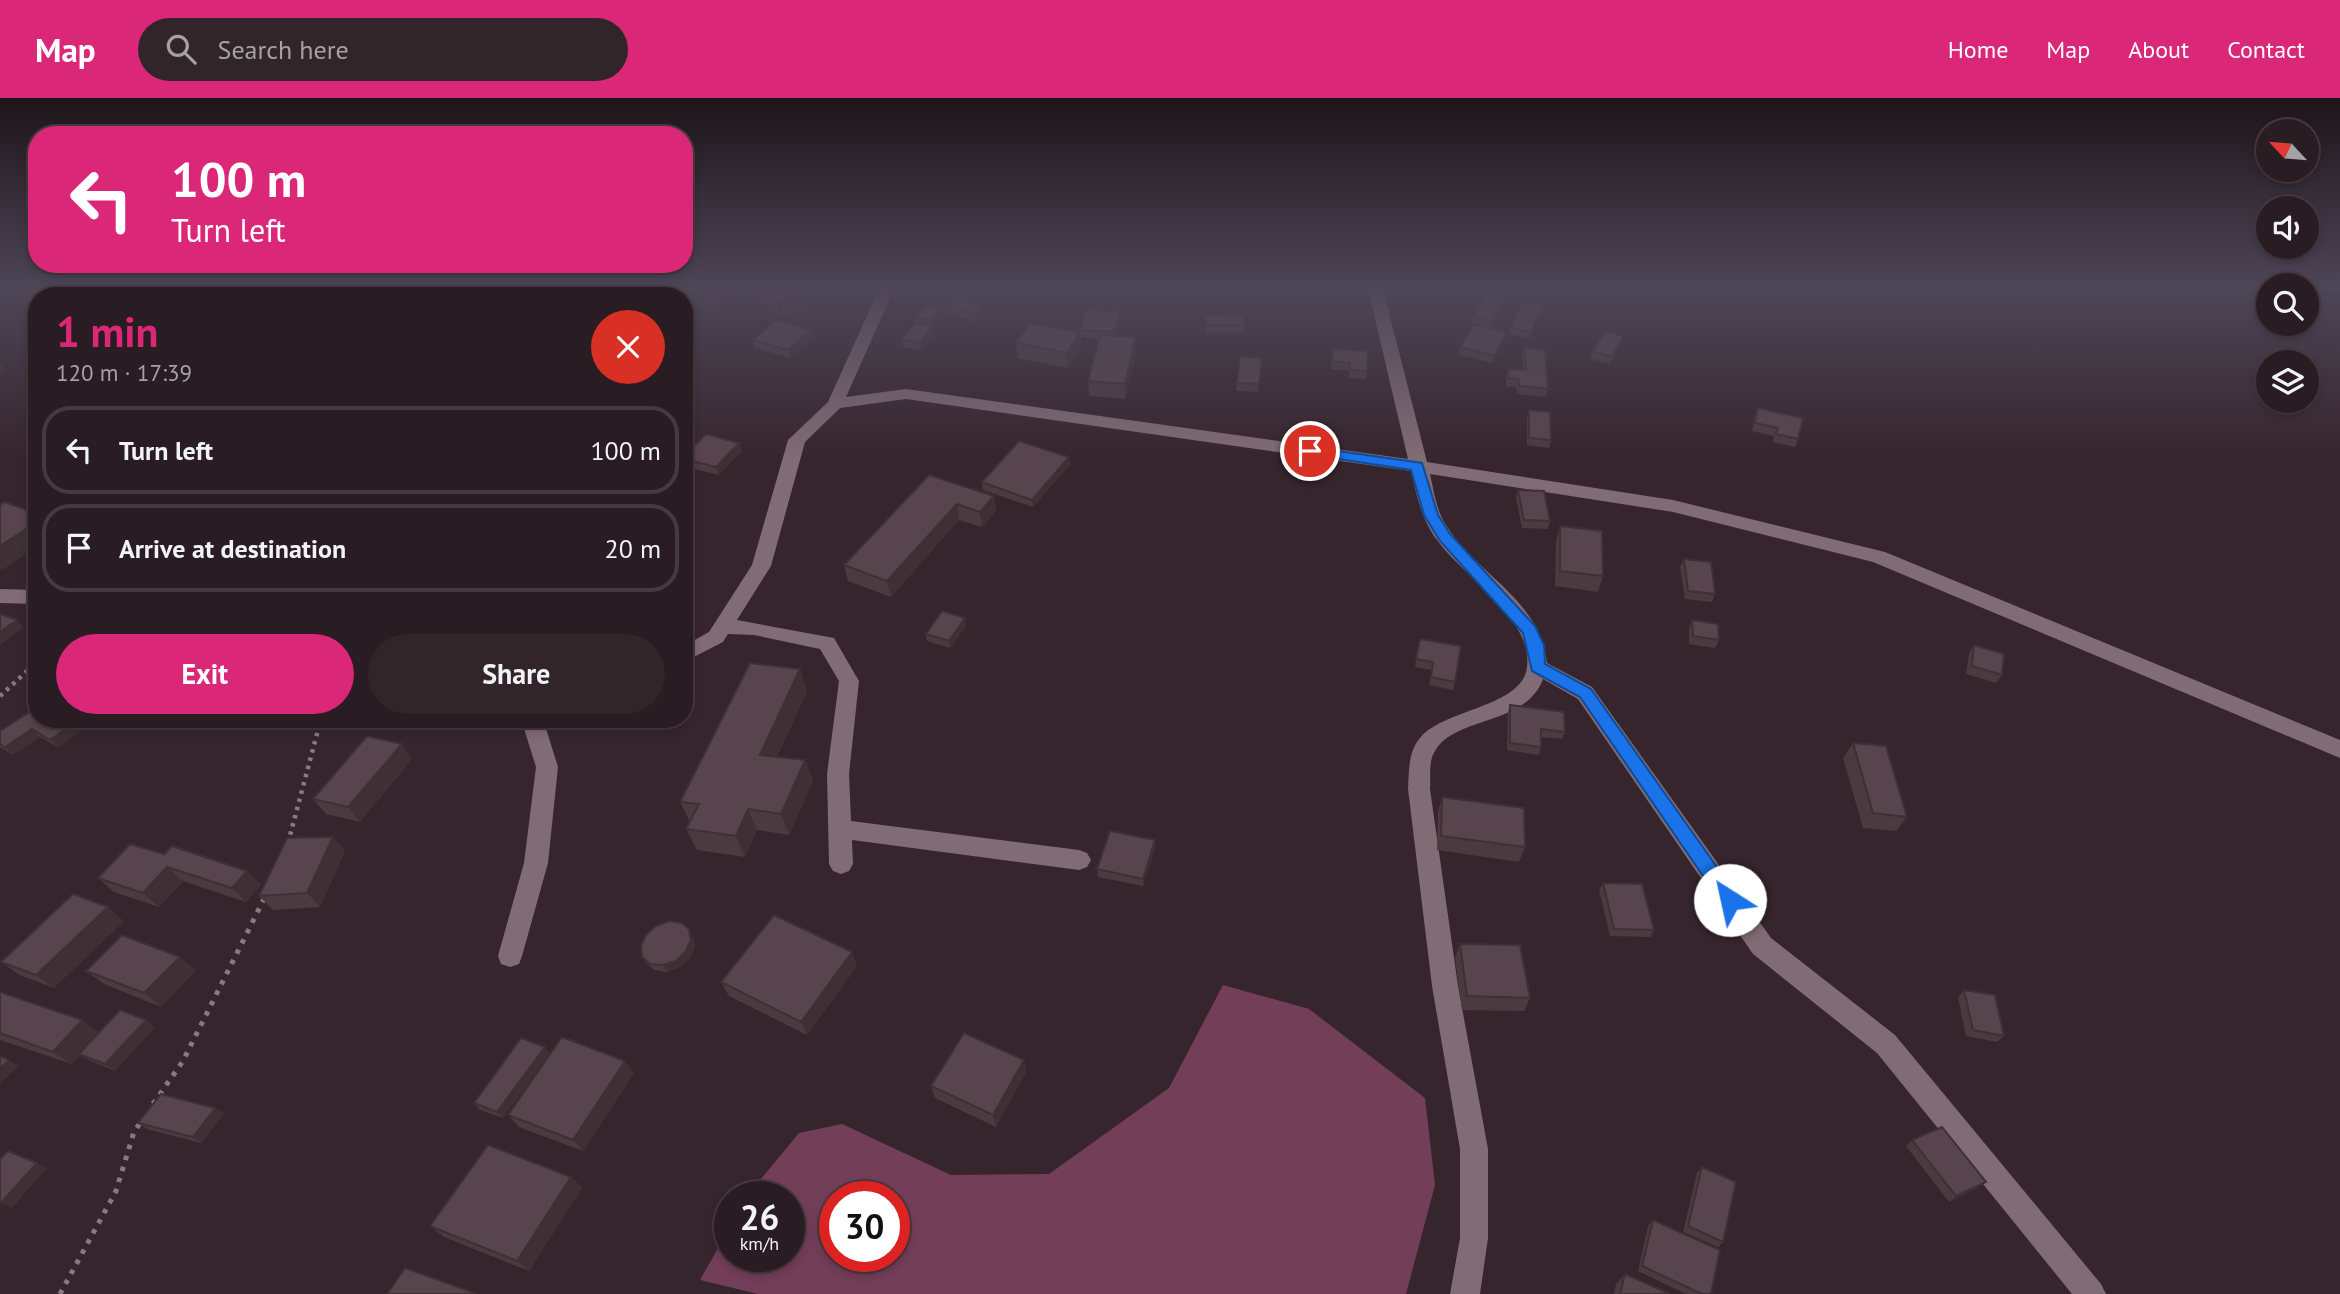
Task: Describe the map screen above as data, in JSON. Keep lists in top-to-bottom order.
{
  "north": "top left",
  "page": {
    "header": "Map",
    "search": "Search here",
    "nav": [
      "Home",
      "Map",
      "About",
      "Contact"
    ],
    "turn": ["100 m", "Turn left"],
    "heading": ["1 min", "120 m · 17:39"],
    "list": [
      {
        "name": "Turn left",
        "value": "100 m"
      },
      {
        "name": "Arrive at destination",
        "value": "20 m"
      }
    ],
    "buttons": ["Exit", "Share"],
    "speed": "26 km/h",
    "limit": "30"
  }
}
